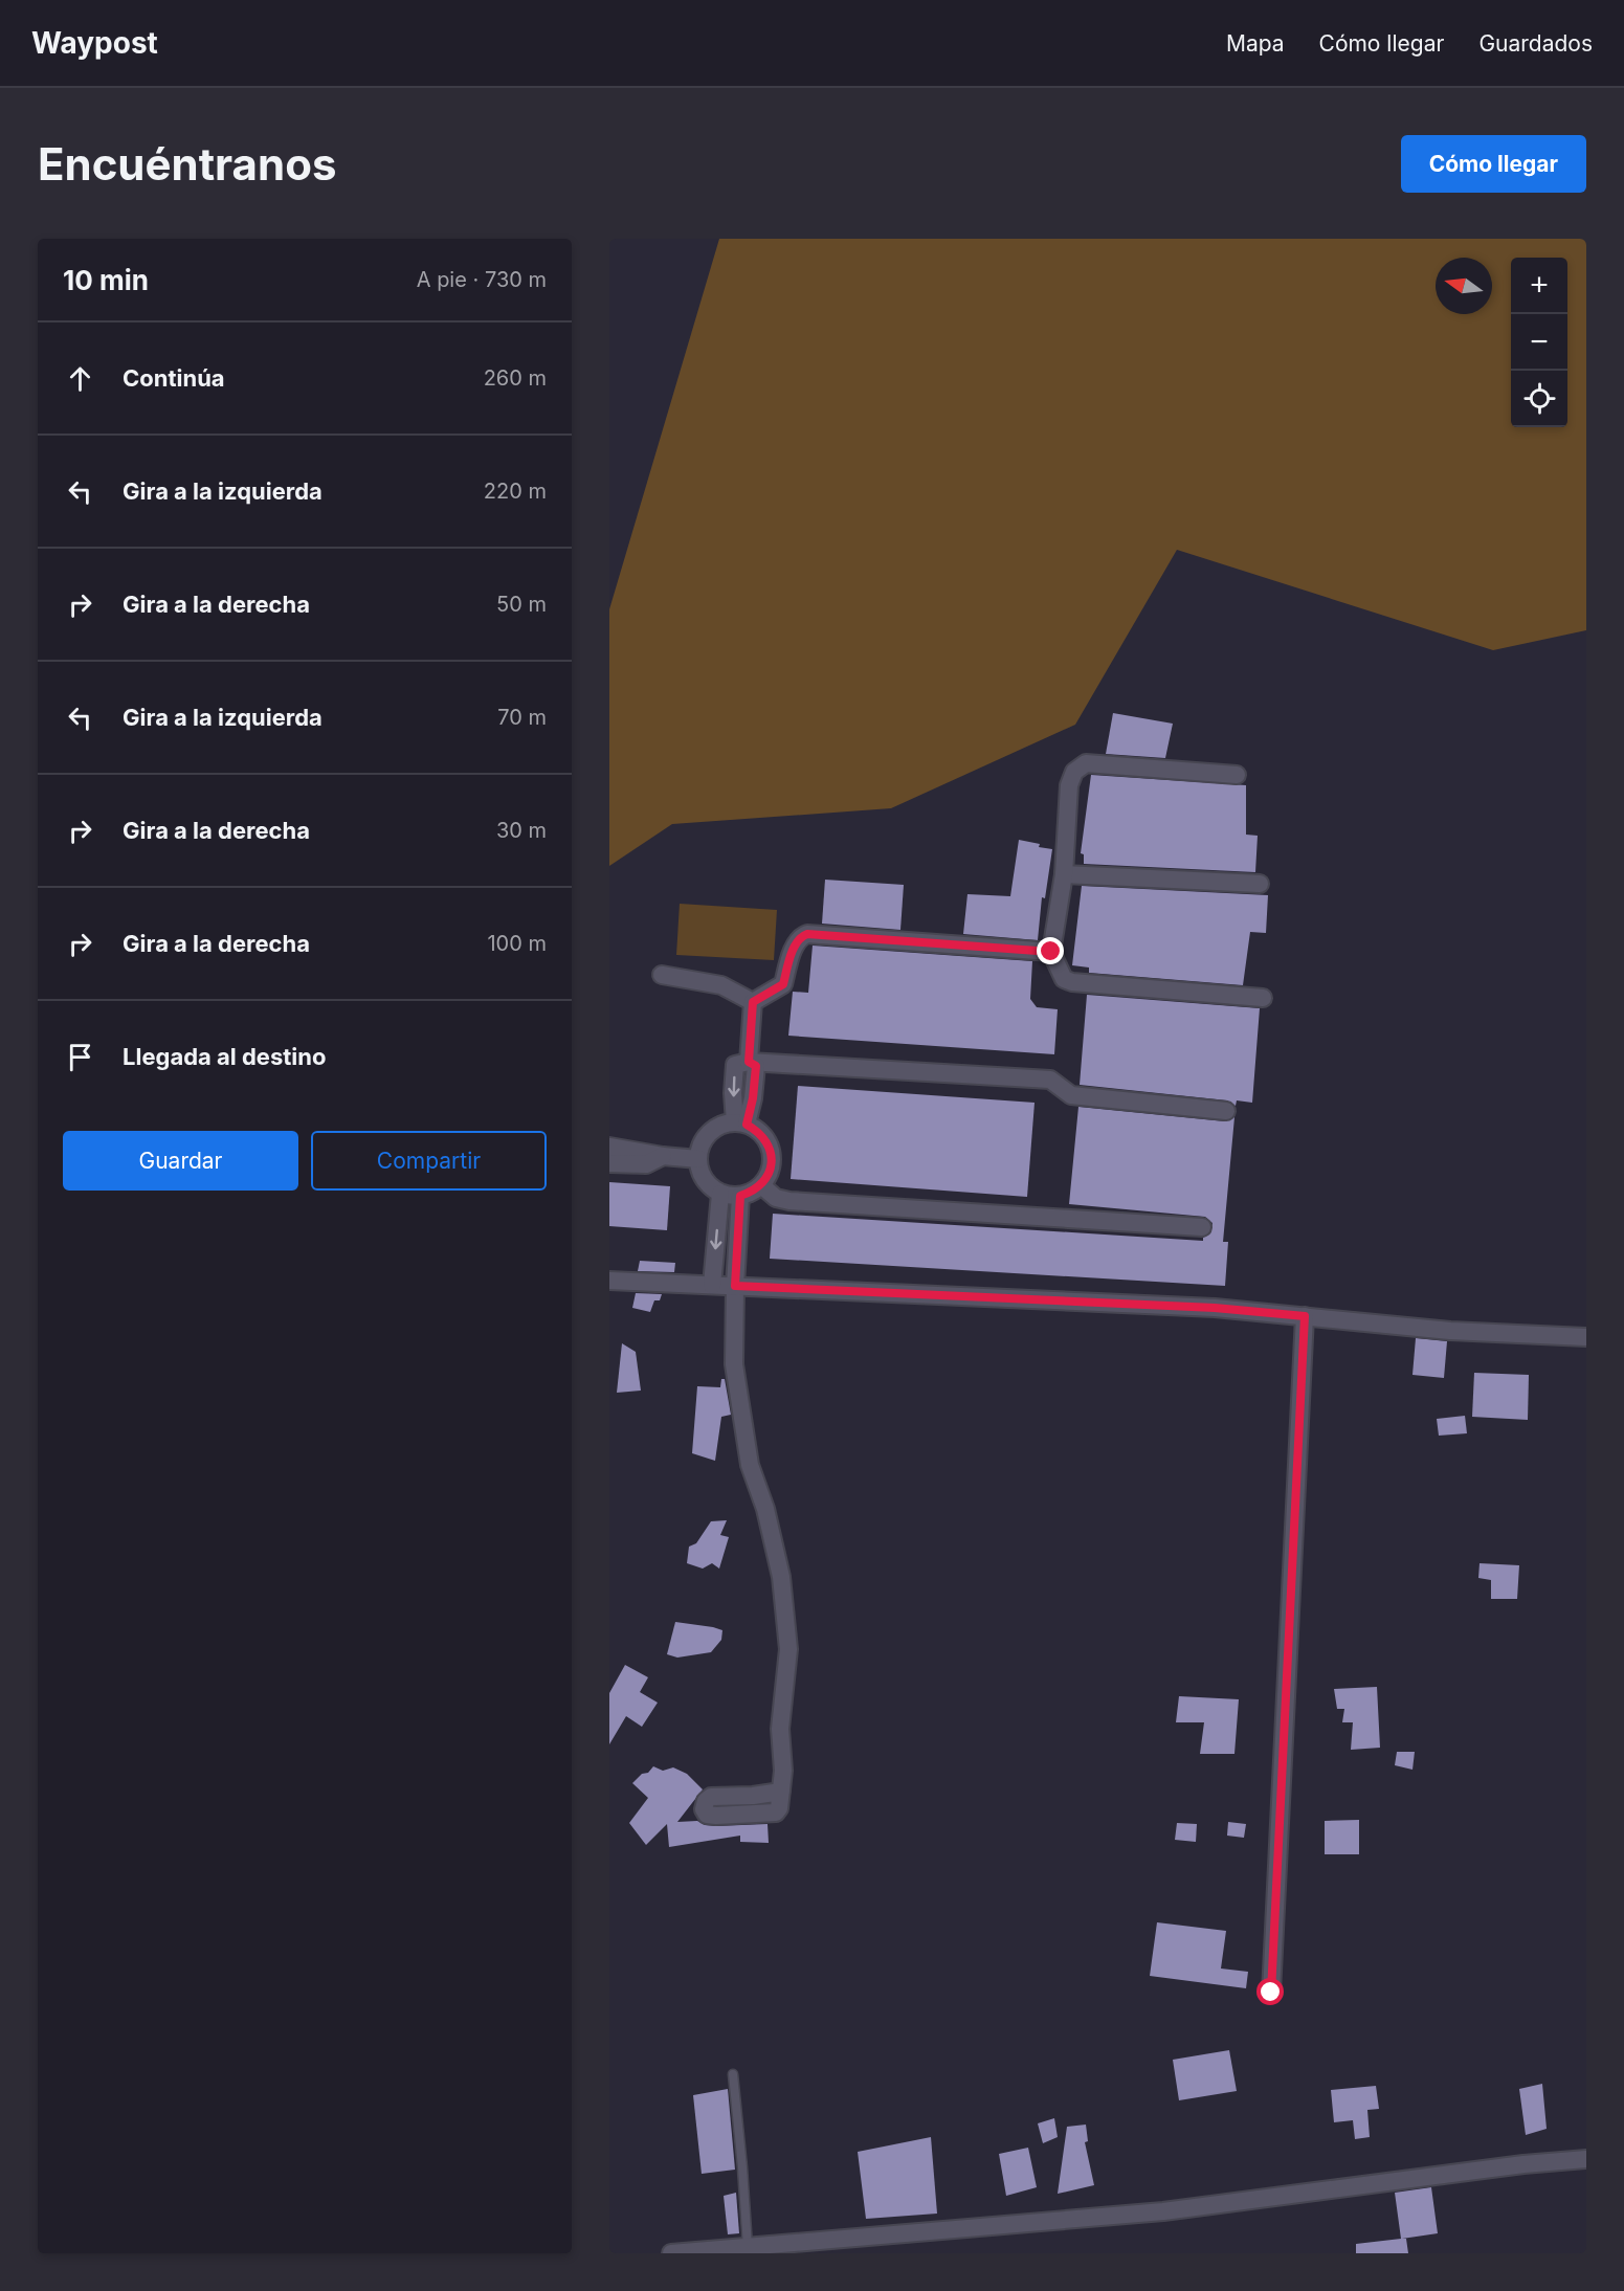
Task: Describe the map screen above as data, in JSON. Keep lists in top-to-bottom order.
{
  "north": "left",
  "page": {
    "header": "Waypost",
    "nav": ["Mapa", "Cómo llegar", "Guardados"],
    "buttons": [
      "Cómo llegar",
      ["Guardar", "Compartir"]
    ],
    "title": "Encuéntranos",
    "heading": ["10 min", "A pie · 730 m"],
    "map_buttons": ["+", "−"],
    "list": [
      ["Continúa", "260 m"],
      ["Gira a la izquierda", "220 m"],
      ["Gira a la derecha", "50 m"],
      ["Gira a la izquierda", "70 m"],
      ["Gira a la derecha", "30 m"],
      ["Gira a la derecha", "100 m"],
      "Llegada al destino"
    ]
  }
}
